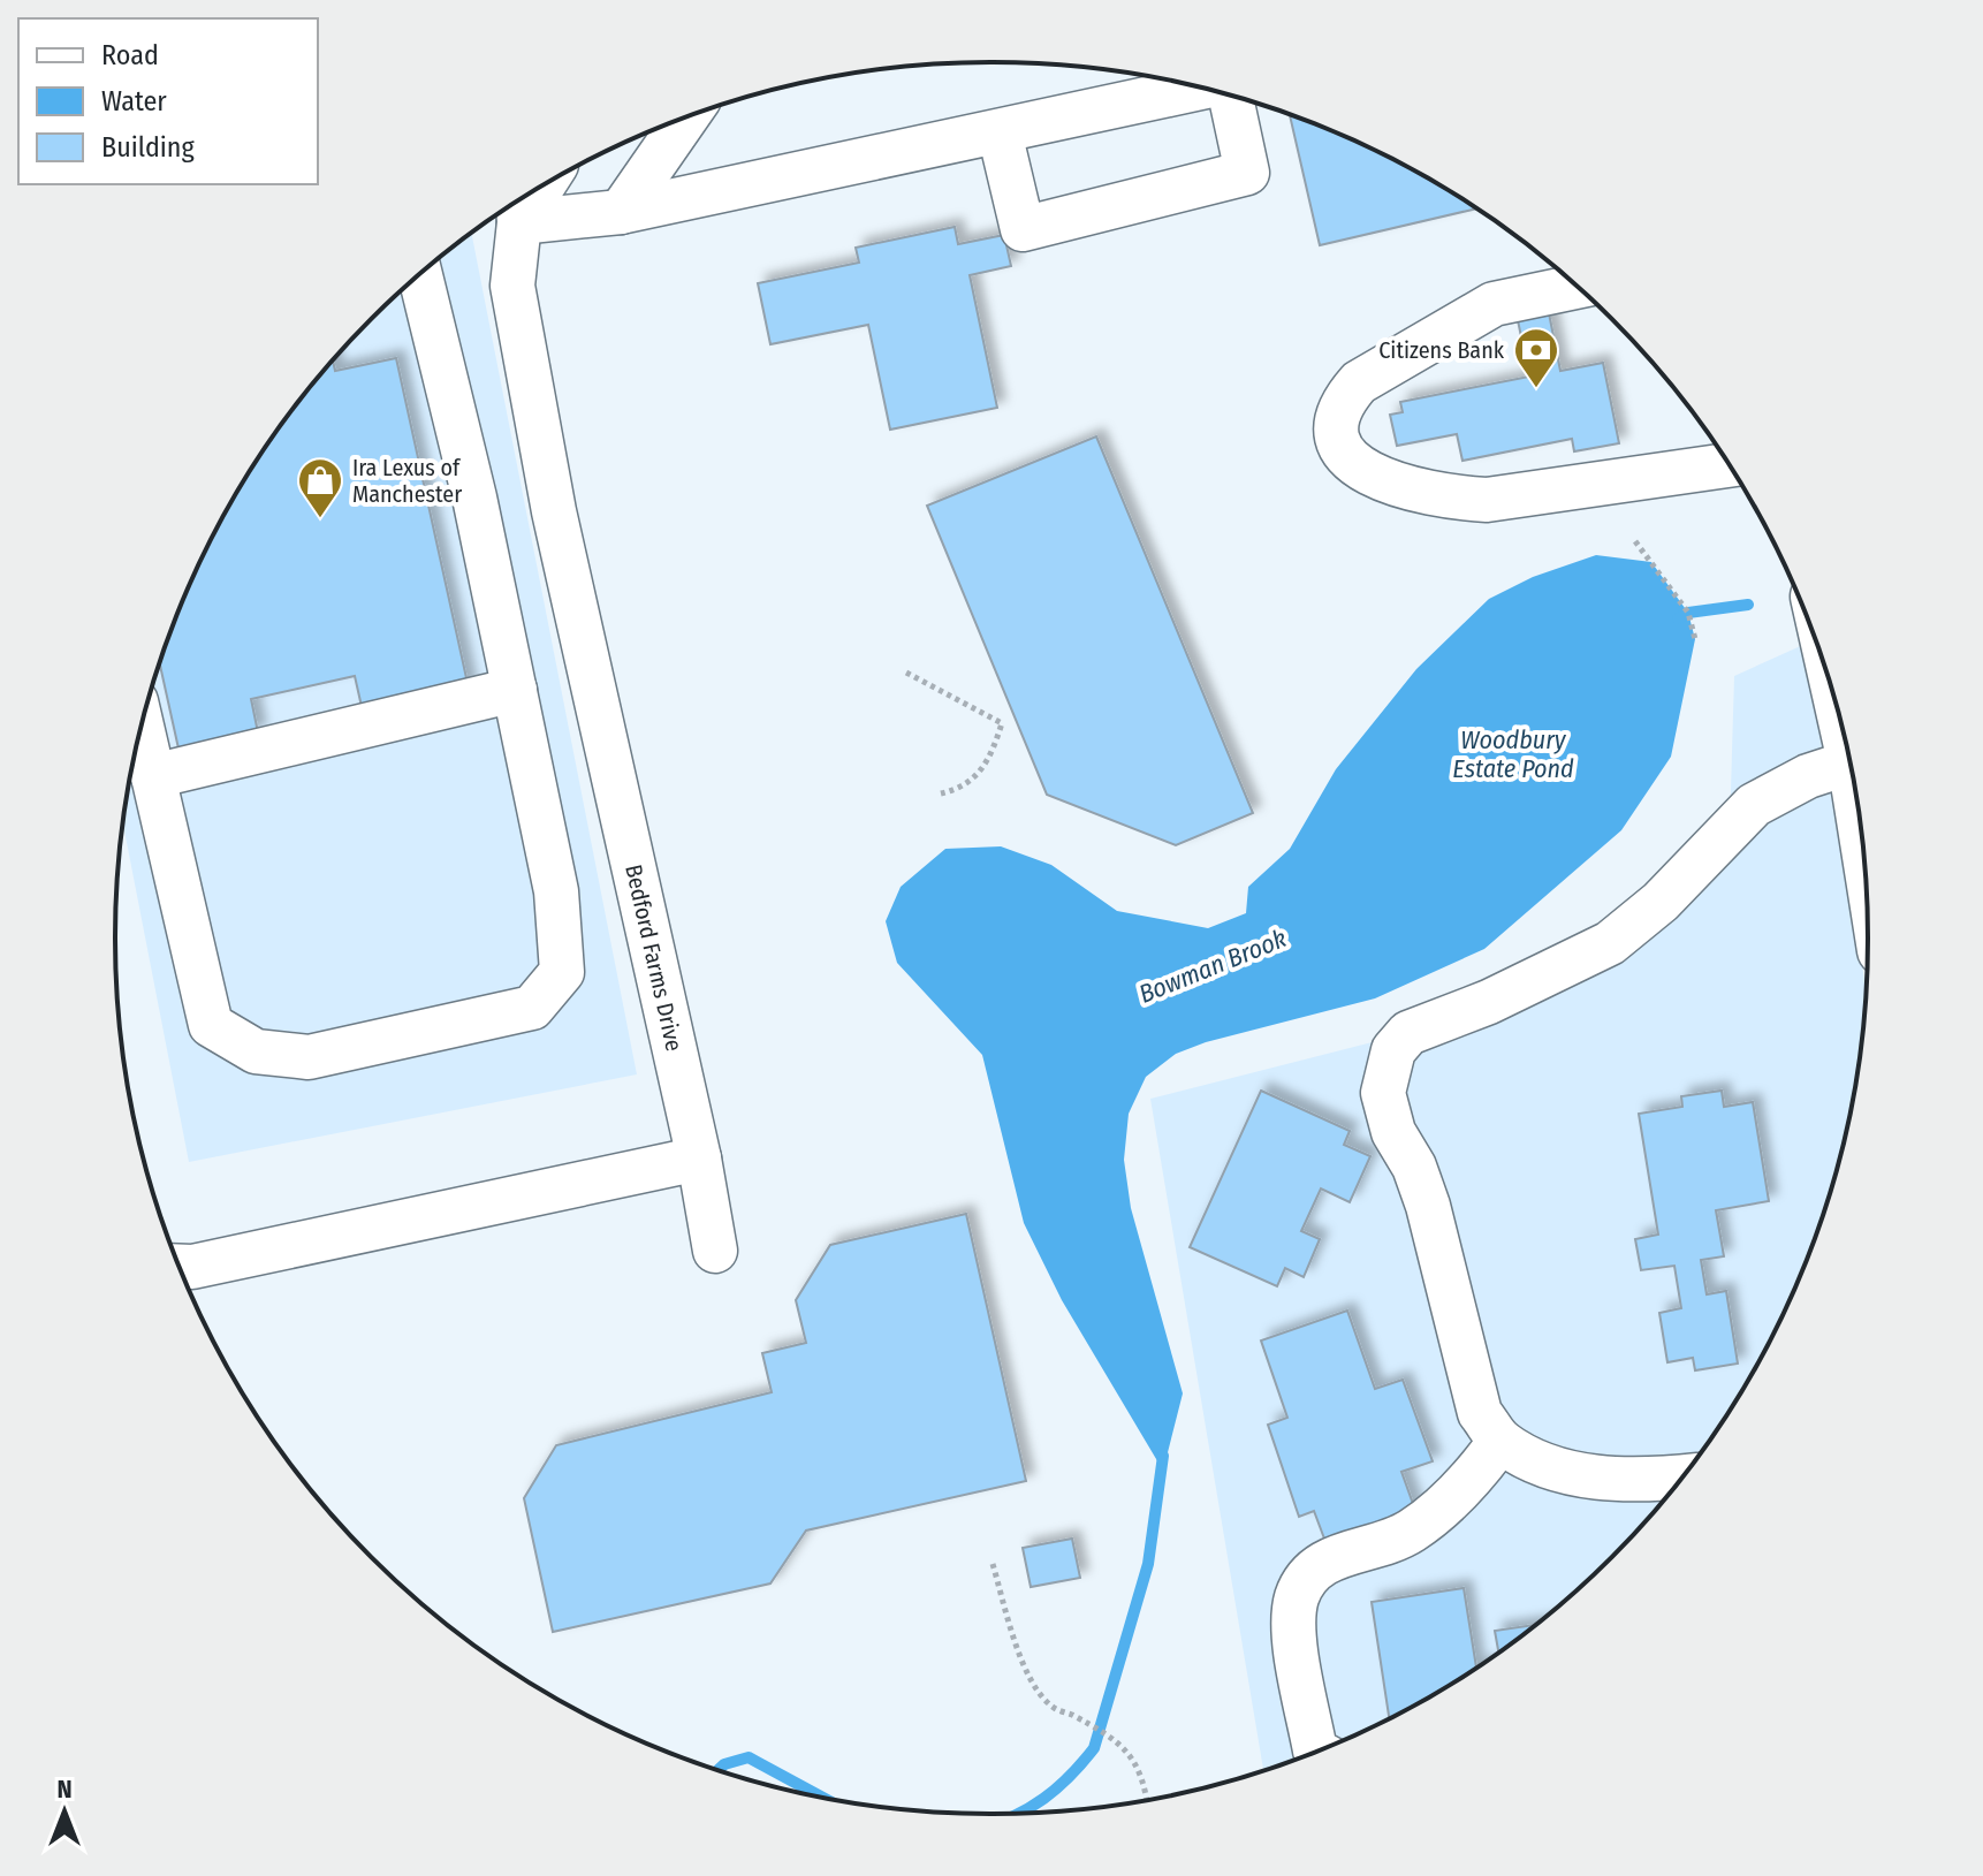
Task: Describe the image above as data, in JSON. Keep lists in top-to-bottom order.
{
  "streets": {
    "street": ["Bedford Farms Drive"]
  },
  "water": ["Woodbury Estate Pond", "Bowman Brook"],
  "places": {
    "bank": ["Citizens Bank"],
    "shop": ["Ira Lexus of Manchester"]
  },
  "legend": ["Road", "Water", "Building"],
  "north": "top"
}
